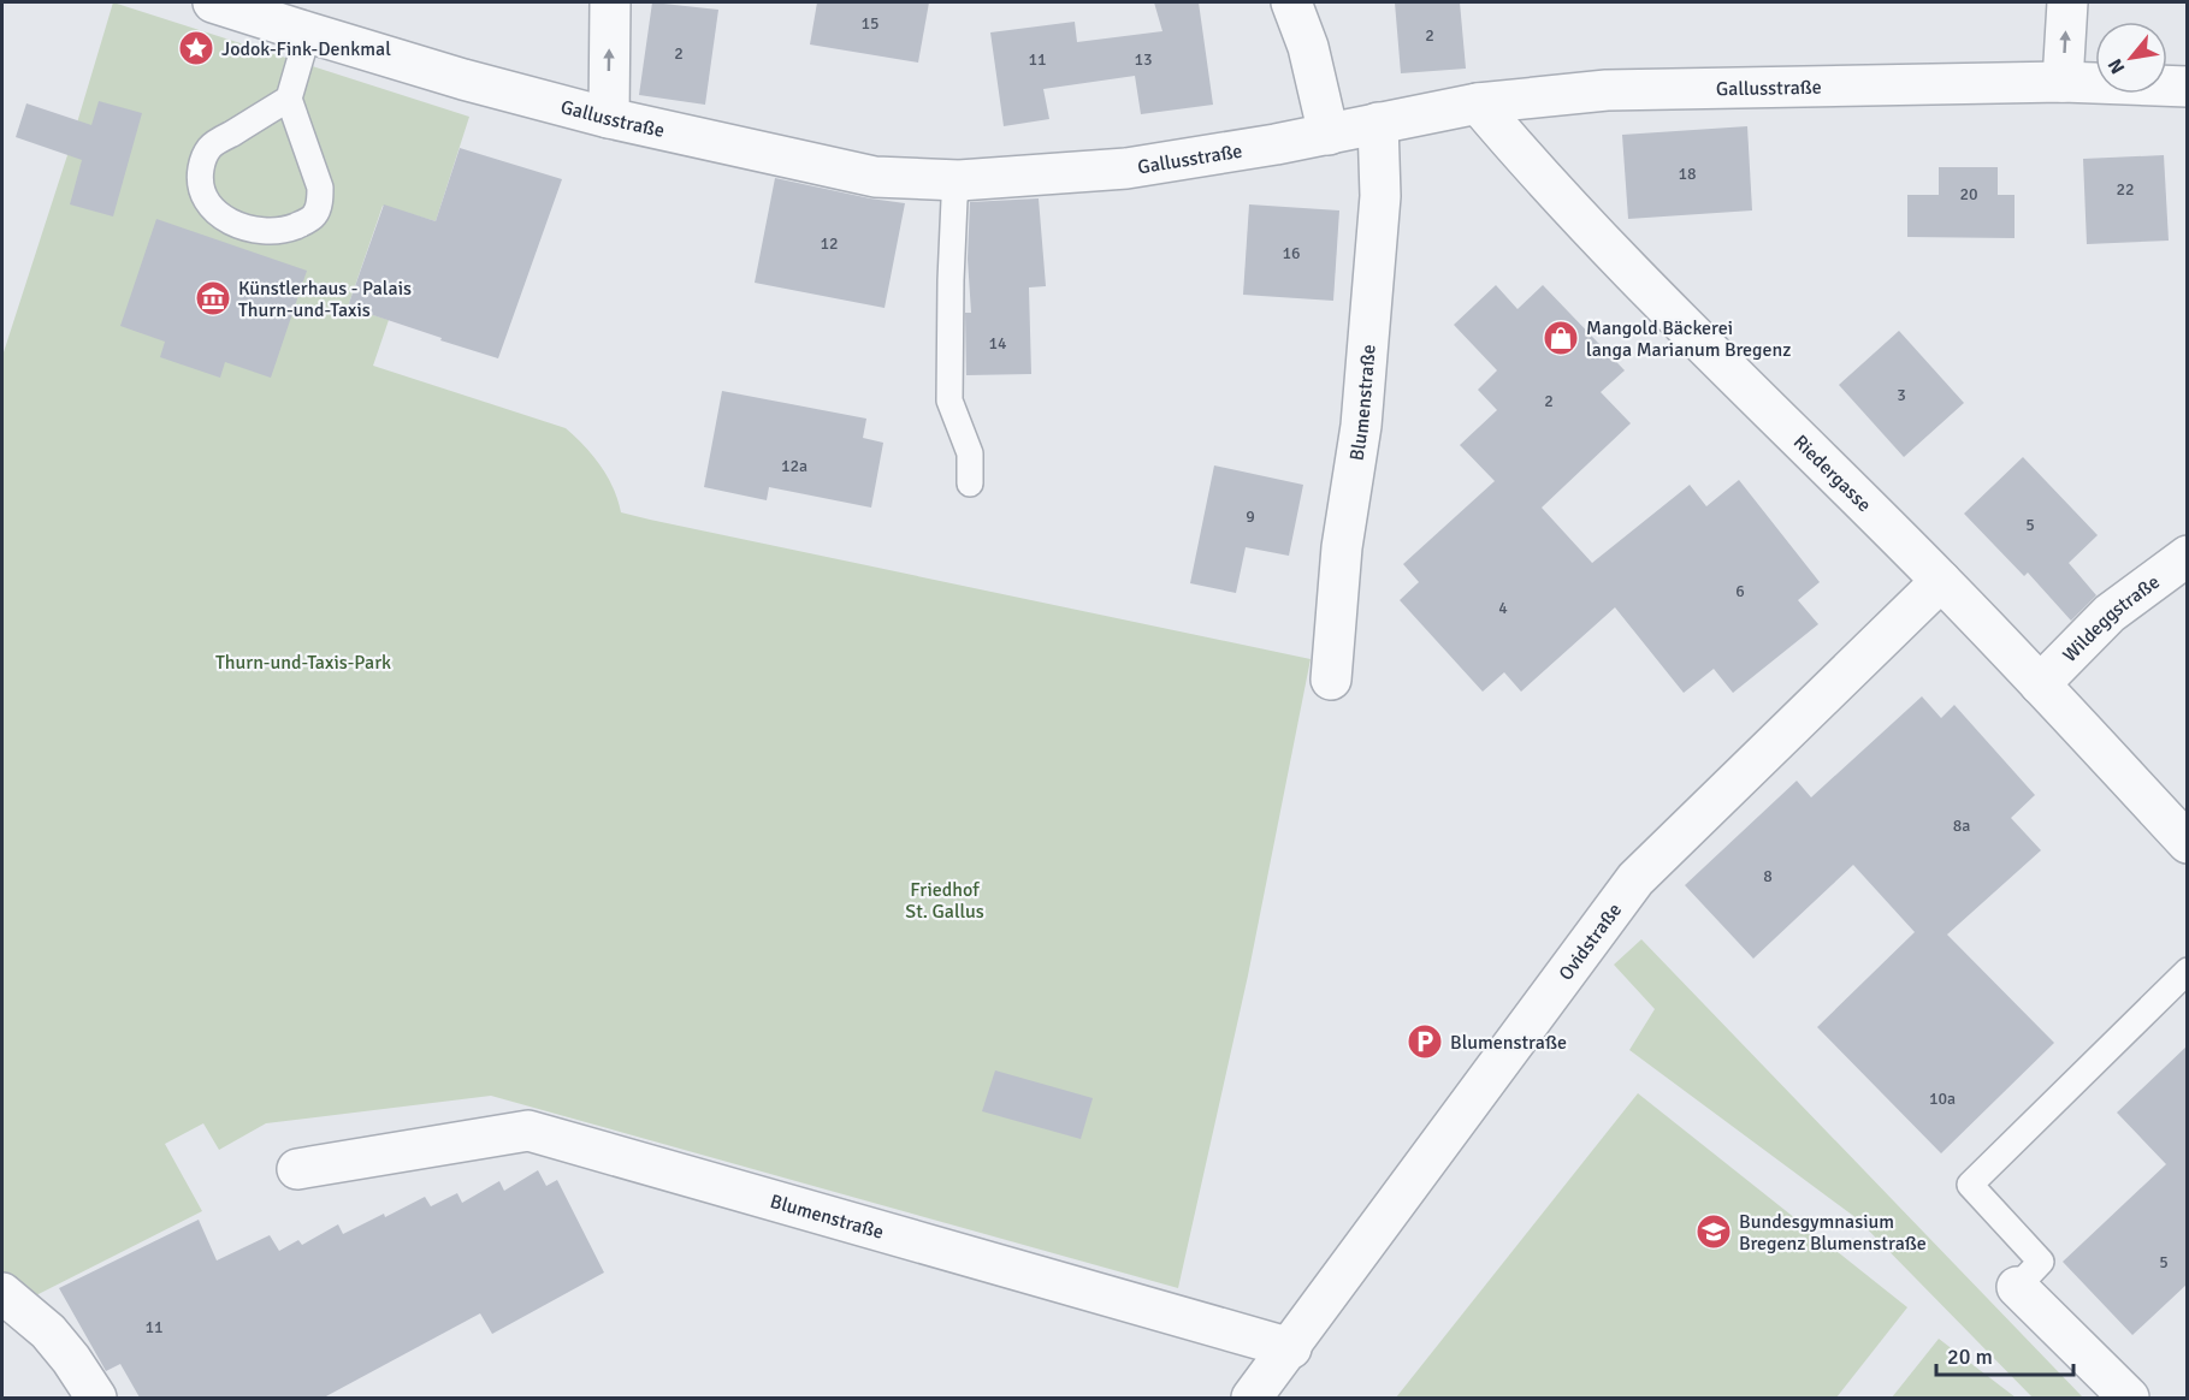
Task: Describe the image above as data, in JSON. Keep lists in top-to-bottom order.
{
  "streets": {
    "street": [
      "Gallusstraße",
      "Blumenstraße",
      "Riedergasse",
      "Wildeggstraße",
      "Ovidstraße"
    ]
  },
  "crossings": [
    ["Gallusstraße", "Blumenstraße"],
    ["Gallusstraße", "Riedergasse"],
    ["Blumenstraße", "Ovidstraße"],
    ["Riedergasse", "Wildeggstraße"],
    ["Riedergasse", "Ovidstraße"]
  ],
  "parks": ["Thurn-und-Taxis-Park", "Friedhof St. Gallus"],
  "places": {
    "place": ["Jodok-Fink-Denkmal"],
    "museum": ["Künstlerhaus - Palais Thurn-und-Taxis"],
    "shop": ["Mangold Bäckerei langa Marianum Bregenz"],
    "parking": ["Blumenstraße"],
    "school or university": ["Bundesgymnasium Bregenz Blumenstraße"]
  },
  "house_numbers": [
    "15",
    "2",
    "2",
    "11",
    "13",
    "18",
    "22",
    "20",
    "12",
    "16",
    "14",
    "3",
    "2",
    "12a",
    "9",
    "5",
    "6",
    "4",
    "8a",
    "8",
    "10a",
    "5",
    "11"
  ],
  "scale_bar": "20 m",
  "north": "bottom left"
}
